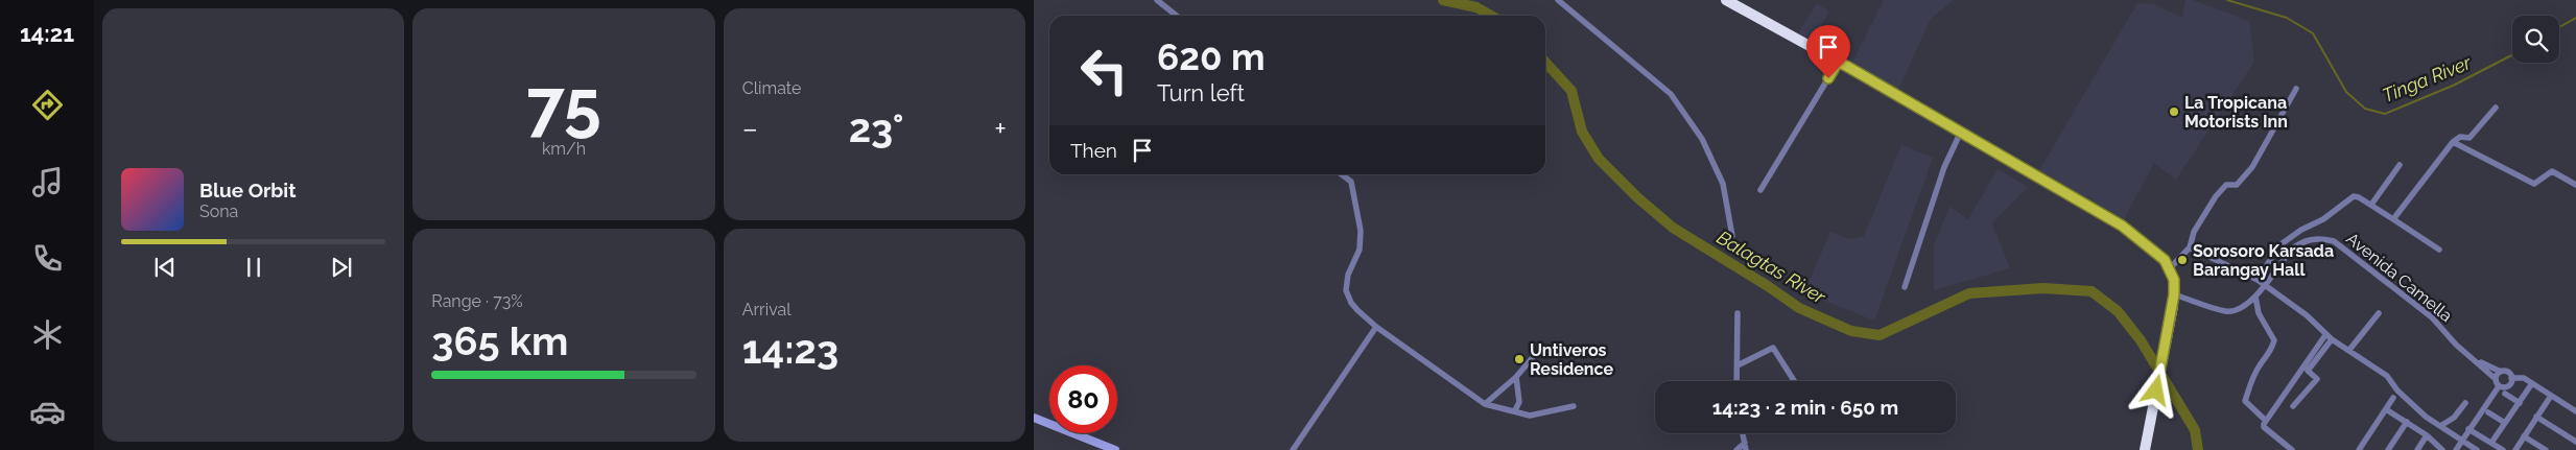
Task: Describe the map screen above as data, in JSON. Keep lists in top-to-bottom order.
{
  "streets": {
    "street": ["Avenida Camella"]
  },
  "water": ["Tinga River", "Balagtas River"],
  "places": ["La Tropicana Motorists Inn", "Sorosoro Karsada Barangay Hall", "Untiveros Residence"],
  "page": {
    "tabs": "14:21",
    "tile": [
      ["75", "km/h"],
      "Climate",
      ["Range · 73%", "365 km"],
      ["Arrival", "14:23"]
    ],
    "turn": ["620 m", "Turn left"],
    "heat": ["−", "23°", "+"],
    "then": "Then",
    "song": ["Blue Orbit", "Sona"],
    "limit": "80",
    "trip": "14:23 · 2 min · 650 m"
  }
}
